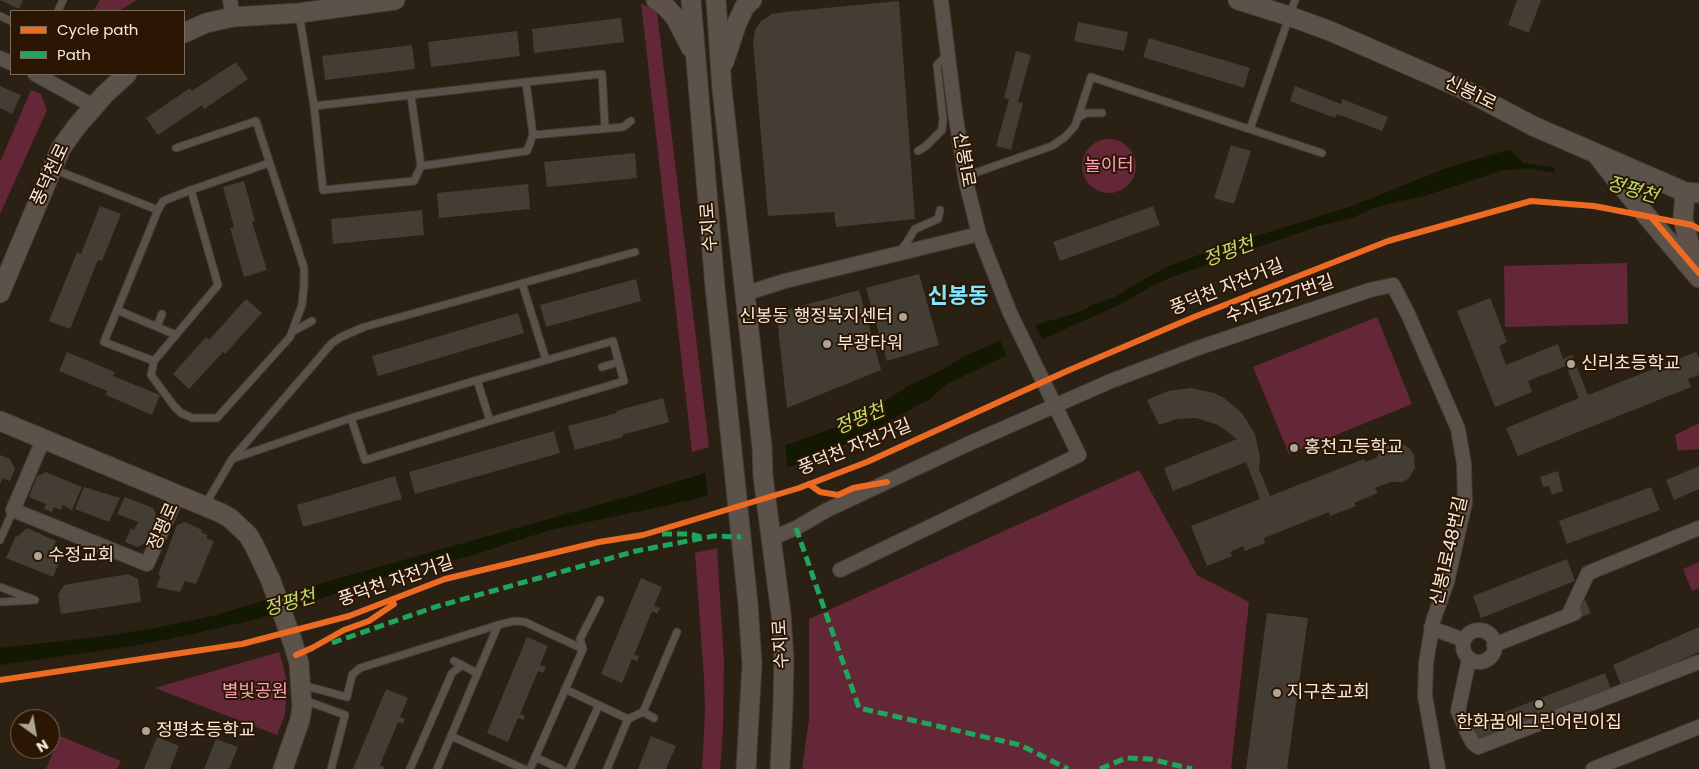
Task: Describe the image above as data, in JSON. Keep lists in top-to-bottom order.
{
  "streets": {
    "main road": [
      "신봉1로",
      "풍덕천로",
      "수지로",
      "정평로"
    ],
    "street": ["수지로227번길", "신봉1로48번길"],
    "cycle path": ["풍덕천 자전거길"]
  },
  "crossings": [
    ["신봉1로", "수지로227번길"],
    ["수지로", "수지로227번길"],
    ["수지로227번길", "신봉1로48번길"]
  ],
  "districts": ["신봉동"],
  "water": ["정평천"],
  "parks": ["놀이터", "별빛공원"],
  "places": [
    "신봉동 행정복지센터",
    "부광타워",
    "신리초등학교",
    "홍천고등학교",
    "수정교회",
    "지구촌교회",
    "한화꿈에그린어린이집",
    "정평초등학교"
  ],
  "legend": ["Cycle path", "Path"],
  "north": "bottom right"
}
